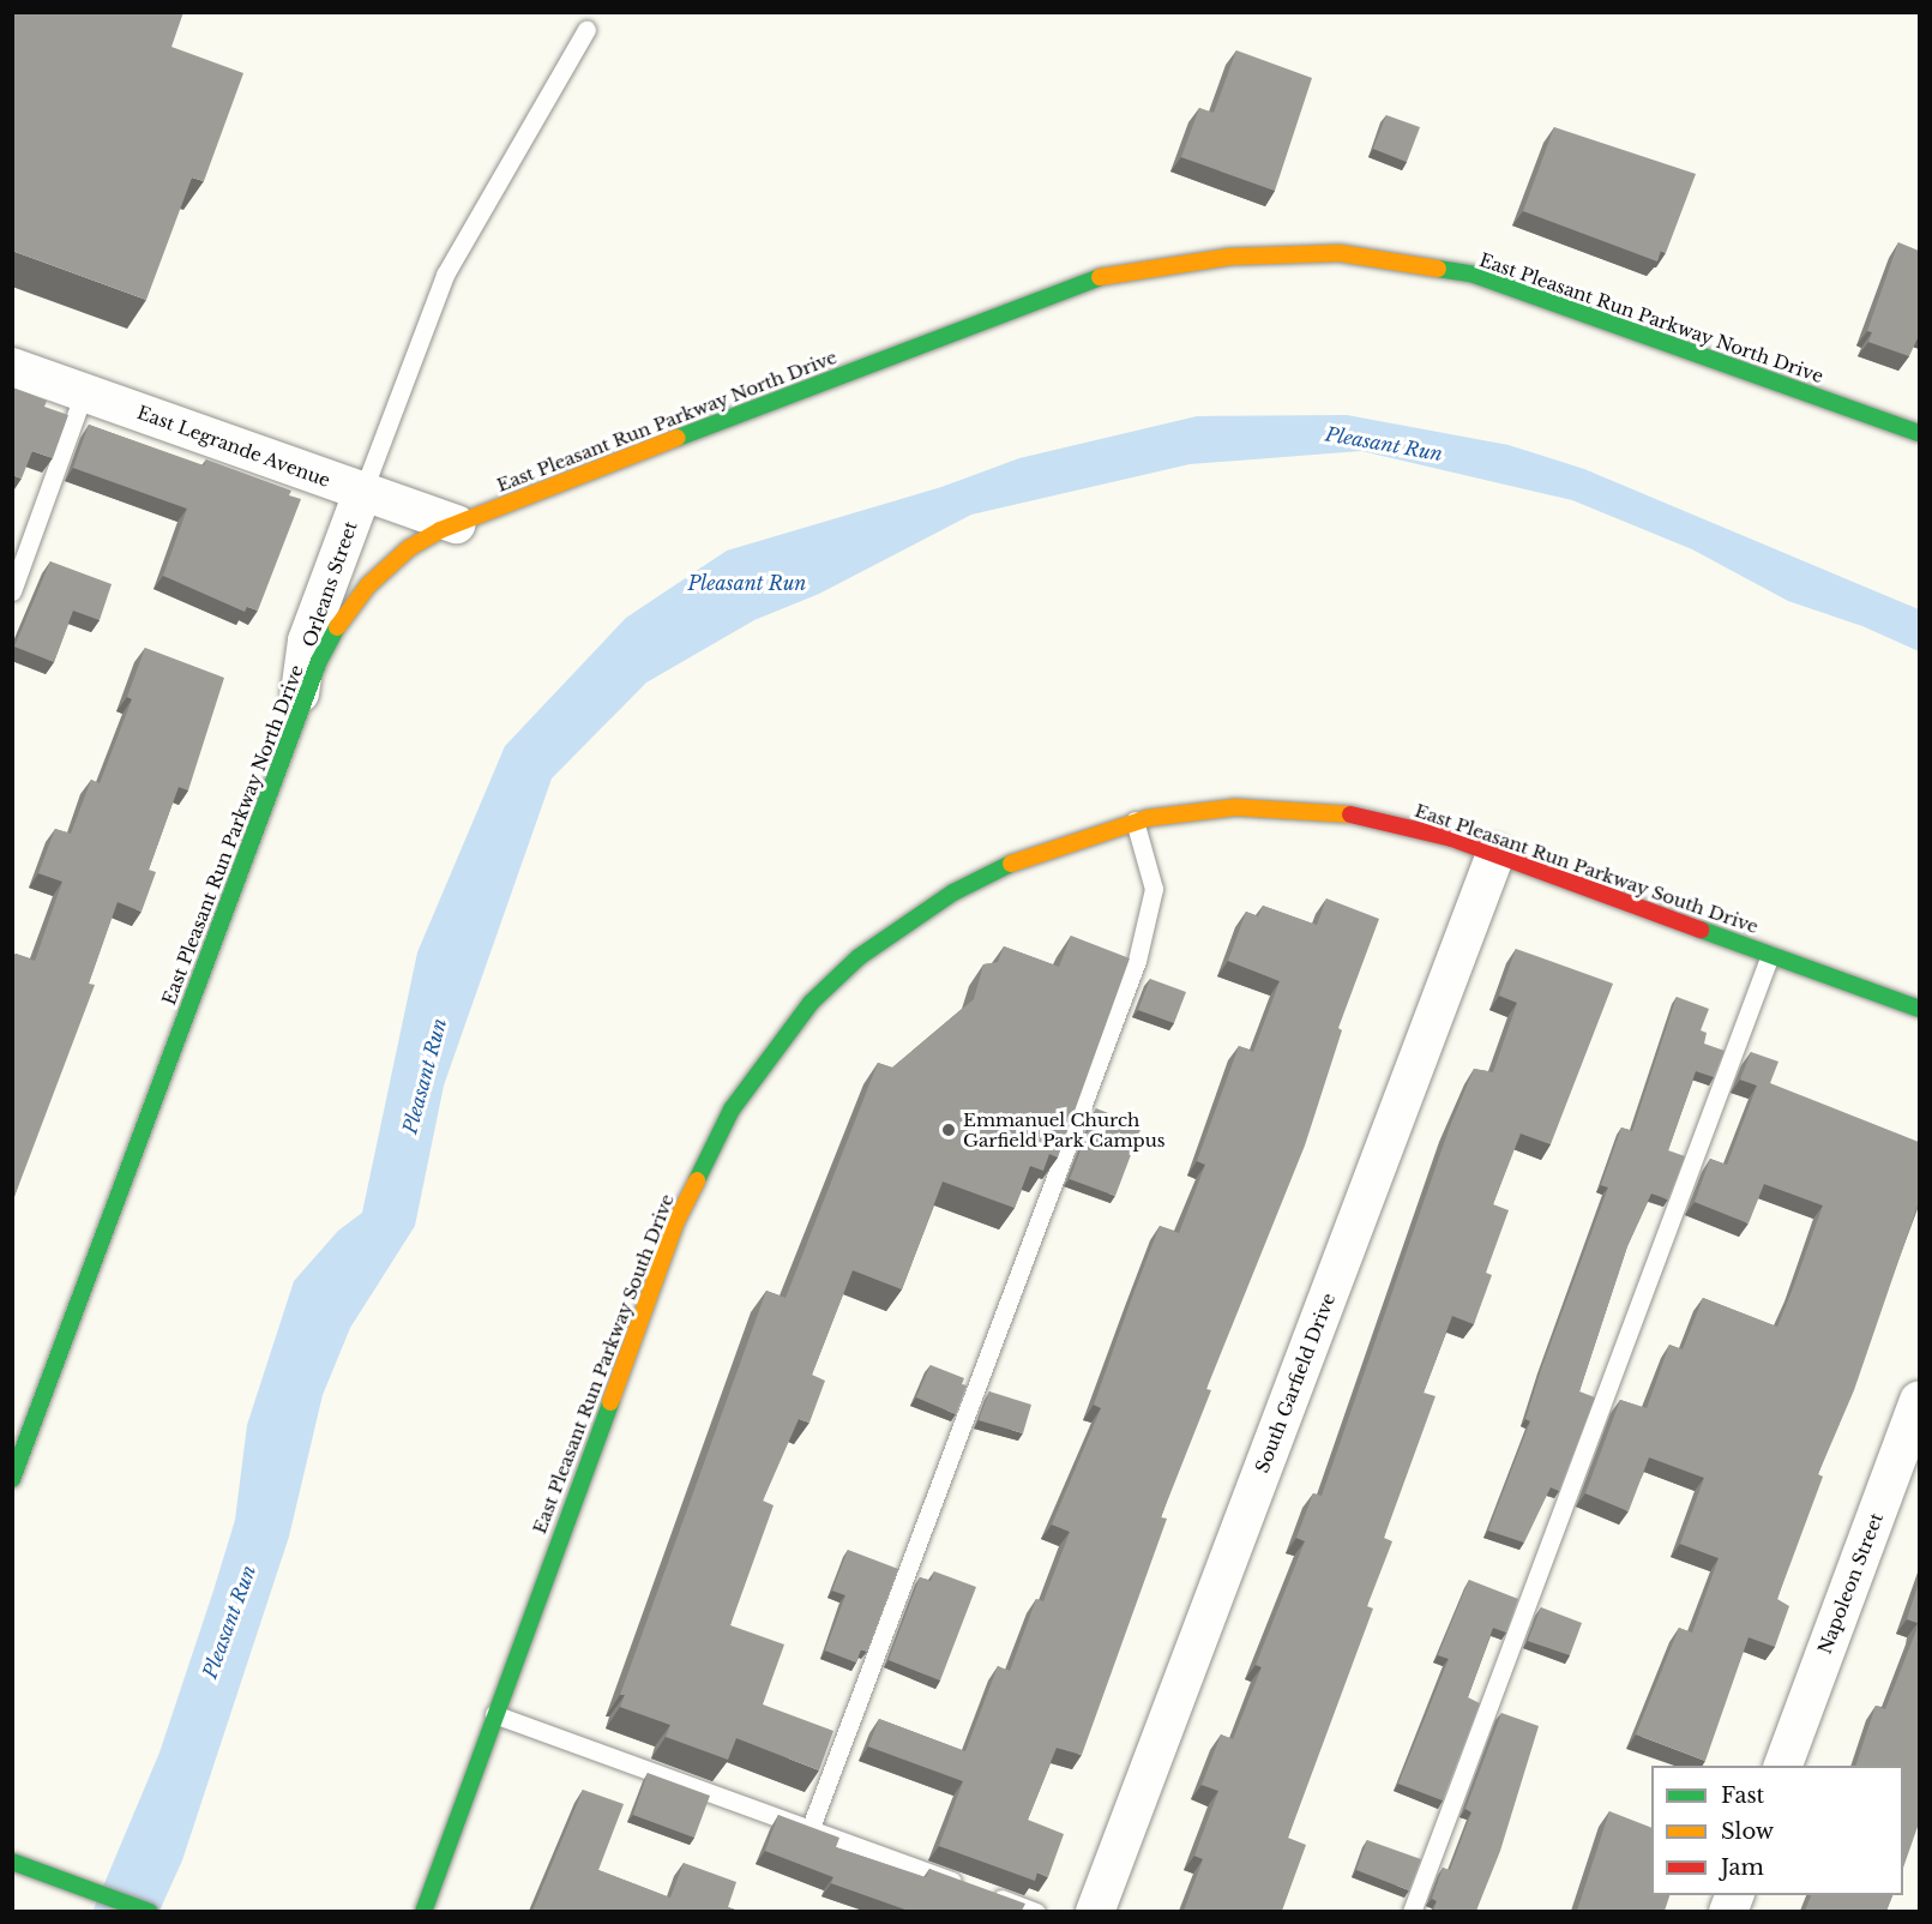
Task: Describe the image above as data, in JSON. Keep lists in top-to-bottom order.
{
  "streets": {
    "street": [
      "East Pleasant Run Parkway North Drive",
      "East Legrande Avenue",
      "Orleans Street",
      "East Pleasant Run Parkway South Drive",
      "South Garfield Drive",
      "Napoleon Street"
    ]
  },
  "crossings": [
    ["East Pleasant Run Parkway North Drive", "East Legrande Avenue"],
    ["East Pleasant Run Parkway North Drive", "Orleans Street"],
    ["East Legrande Avenue", "Orleans Street"],
    ["East Pleasant Run Parkway South Drive", "South Garfield Drive"]
  ],
  "water": ["Pleasant Run"],
  "places": ["Emmanuel Church Garfield Park Campus"],
  "legend": ["Fast", "Slow", "Jam"]
}
